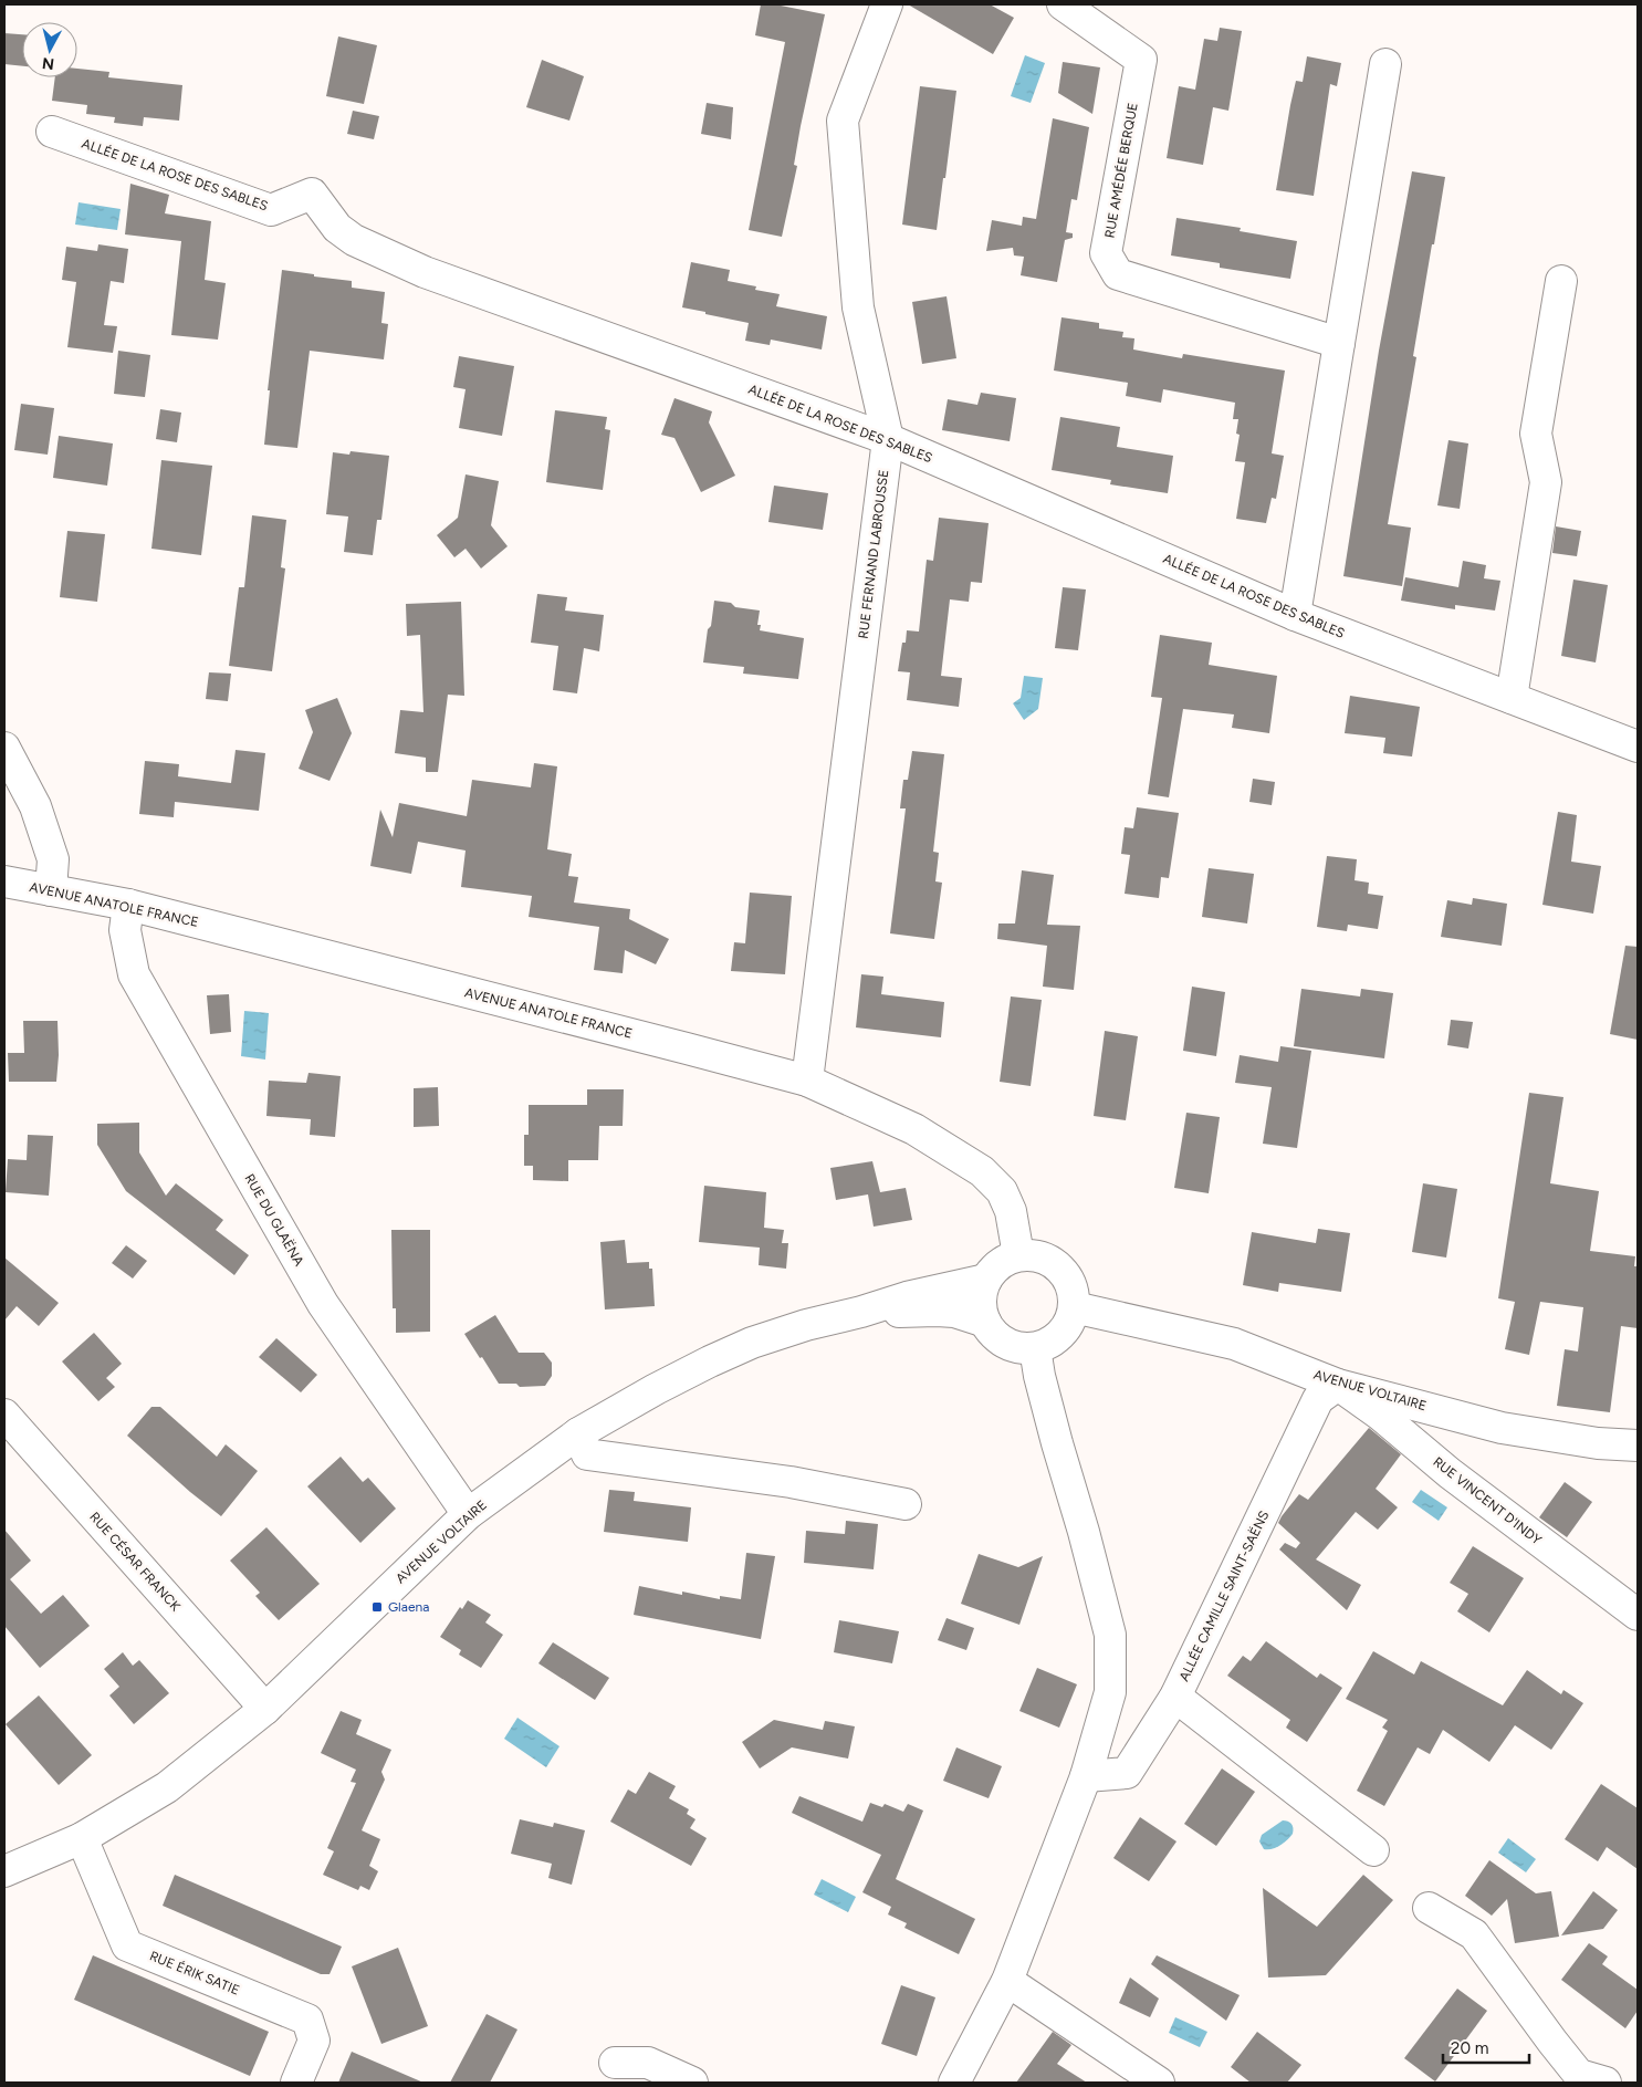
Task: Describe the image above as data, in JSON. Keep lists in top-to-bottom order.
{
  "streets": {
    "street": [
      "RUE AMÉDÉE BERQUE",
      "ALLÉE DE LA ROSE DES SABLES",
      "RUE FERNAND LABROUSSE",
      "AVENUE ANATOLE FRANCE",
      "RUE DU GLAËNA",
      "AVENUE VOLTAIRE",
      "RUE VINCENT D'INDY",
      "RUE CÉSAR FRANCK",
      "ALLÉE CAMILLE SAINT-SAËNS",
      "RUE ÉRIK SATIE"
    ]
  },
  "crossings": [
    ["ALLÉE DE LA ROSE DES SABLES", "RUE FERNAND LABROUSSE"],
    ["RUE FERNAND LABROUSSE", "AVENUE ANATOLE FRANCE"],
    ["AVENUE ANATOLE FRANCE", "RUE DU GLAËNA"],
    ["AVENUE ANATOLE FRANCE", "AVENUE VOLTAIRE"],
    ["RUE DU GLAËNA", "AVENUE VOLTAIRE"],
    ["AVENUE VOLTAIRE", "RUE VINCENT D'INDY"],
    ["AVENUE VOLTAIRE", "RUE CÉSAR FRANCK"],
    ["AVENUE VOLTAIRE", "ALLÉE CAMILLE SAINT-SAËNS"],
    ["AVENUE VOLTAIRE", "RUE ÉRIK SATIE"],
    ["RUE VINCENT D'INDY", "ALLÉE CAMILLE SAINT-SAËNS"]
  ],
  "places": {
    "transit": ["Glaena"]
  },
  "scale_bar": "20 m",
  "north": "bottom"
}
